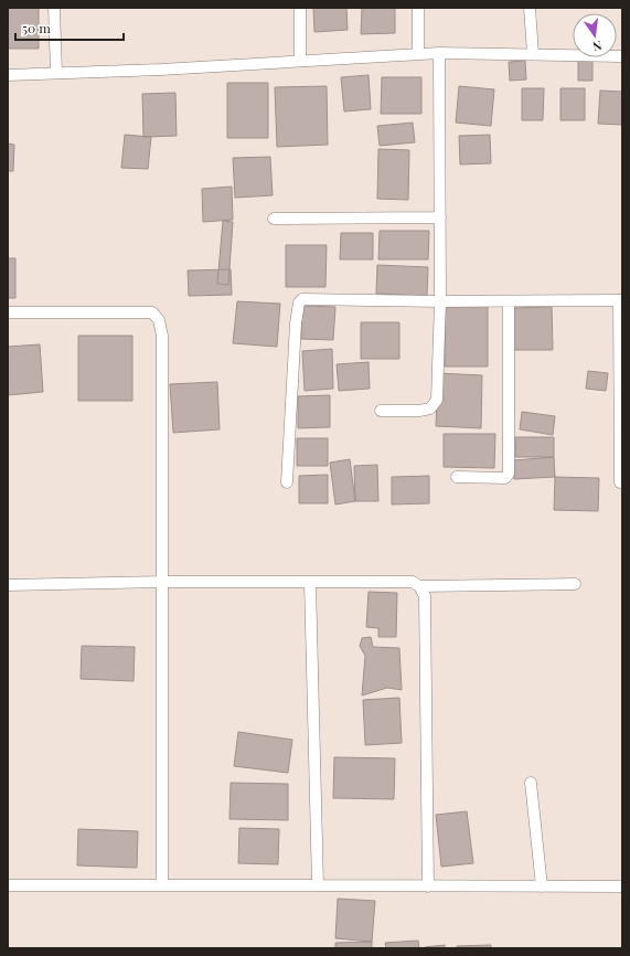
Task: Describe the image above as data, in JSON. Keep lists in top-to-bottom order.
{
  "scale_bar": "50 m",
  "north": "bottom"
}
